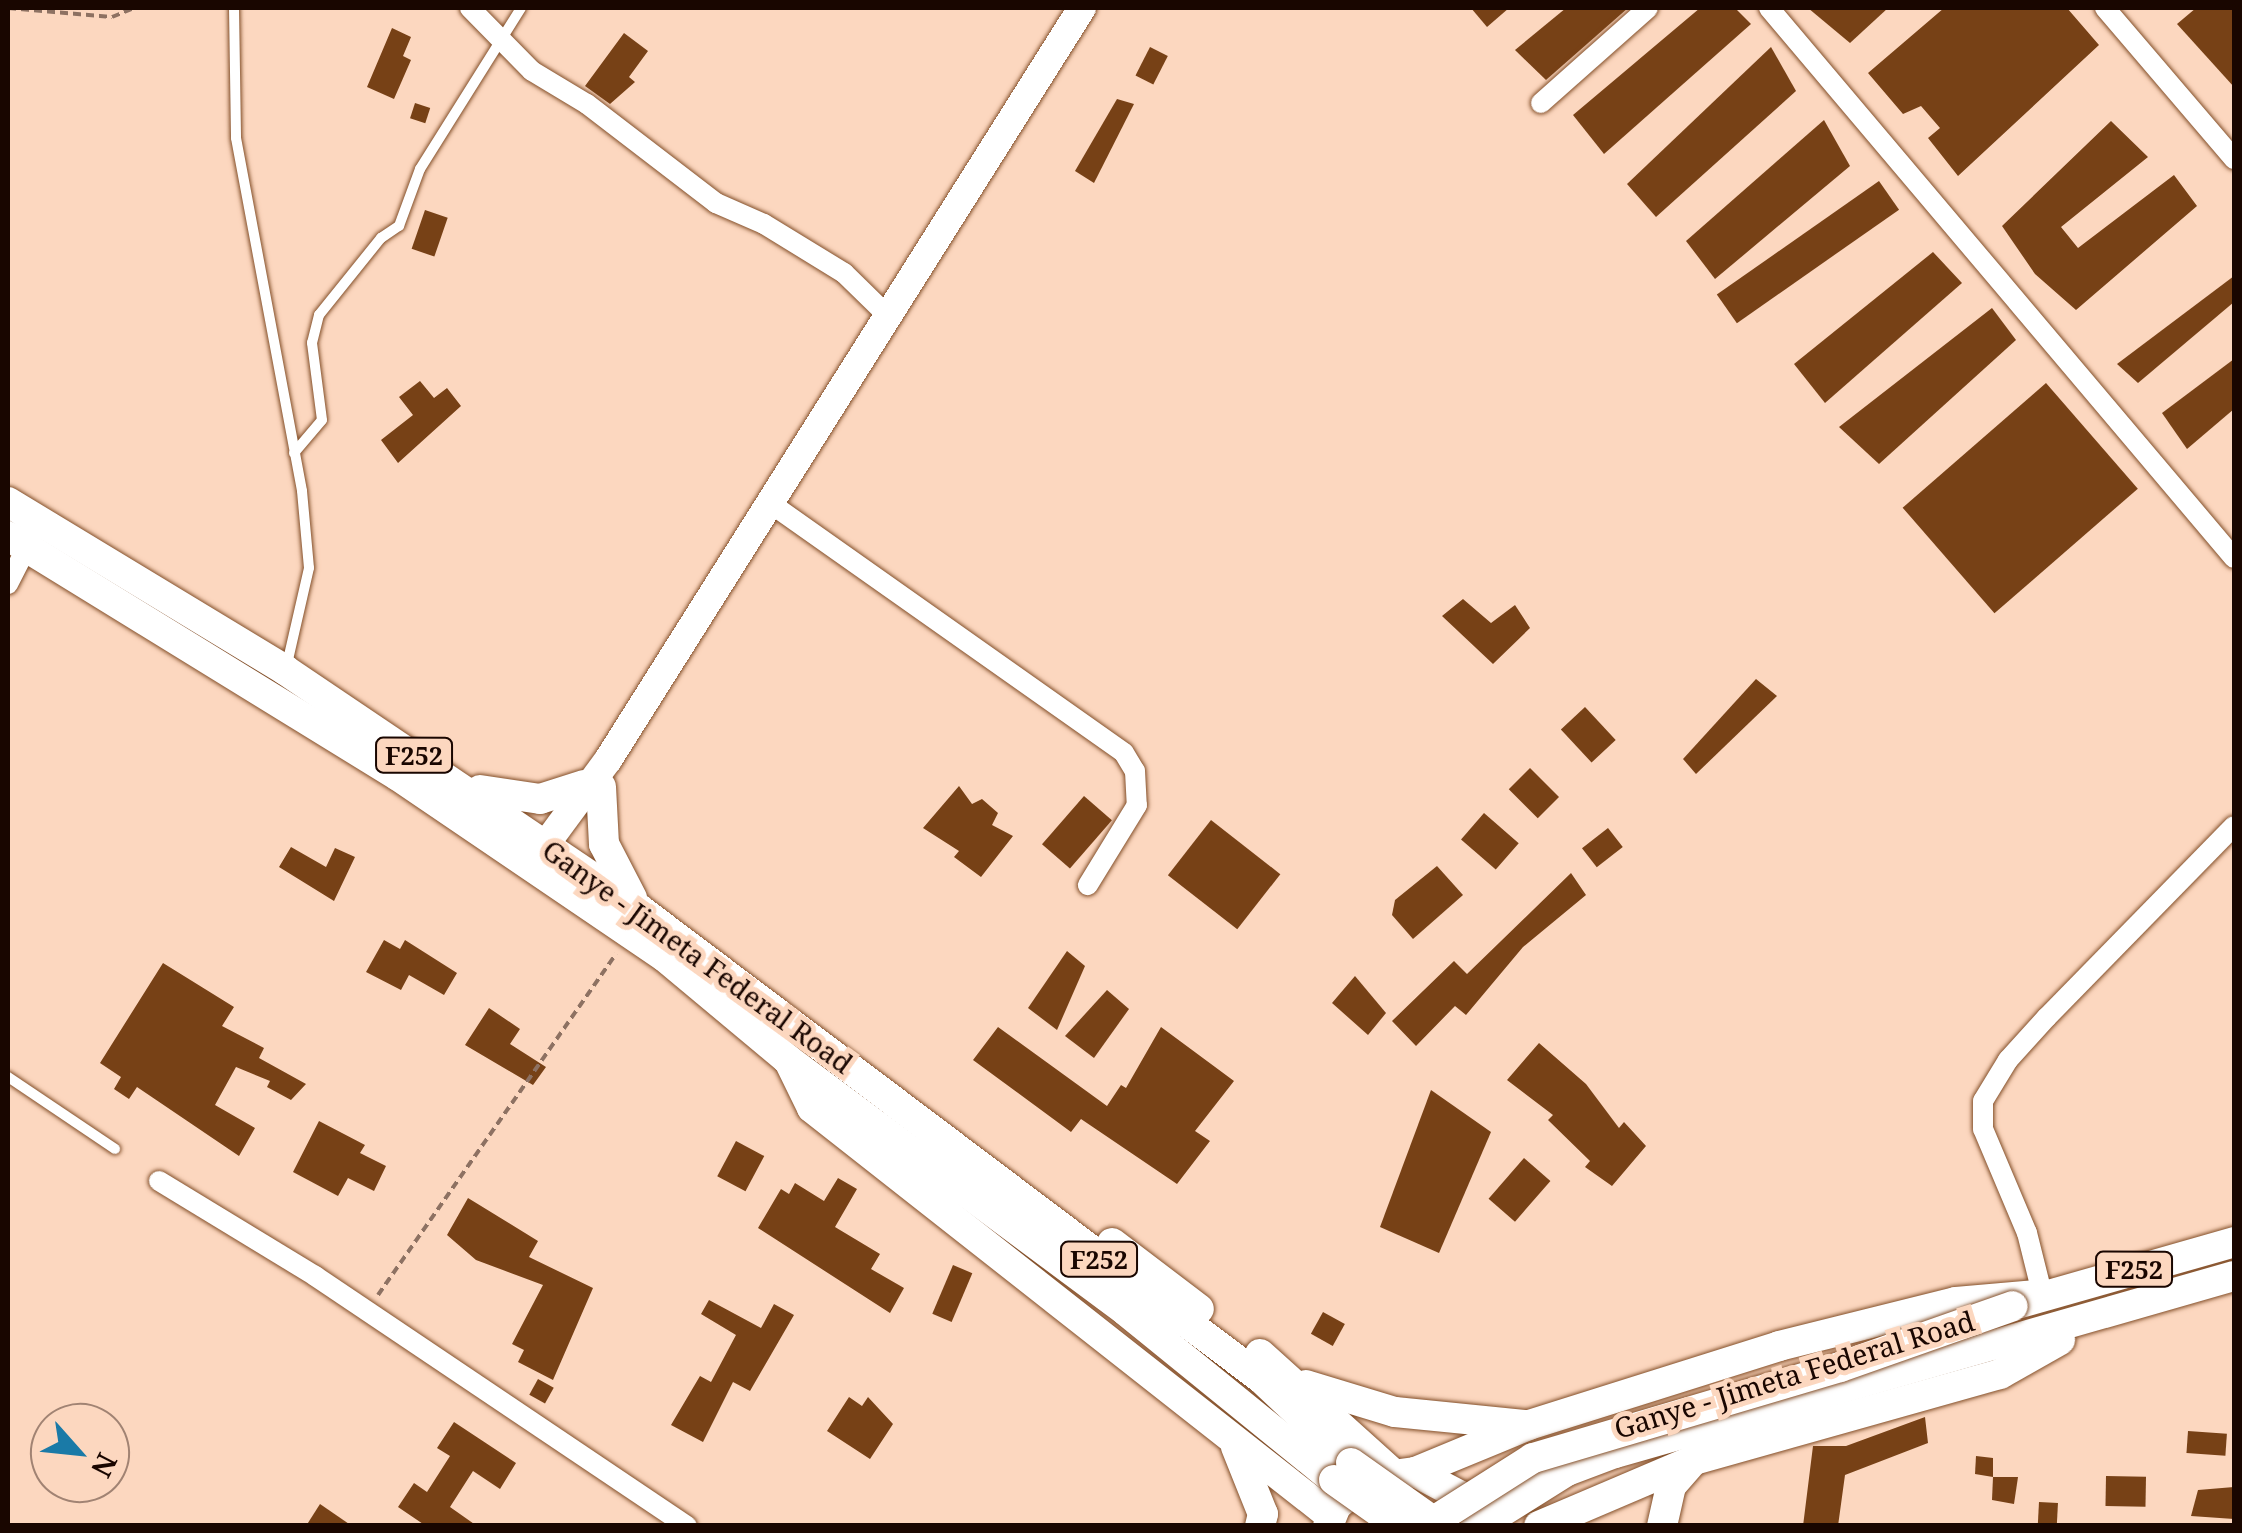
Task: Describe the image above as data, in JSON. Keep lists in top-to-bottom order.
{
  "streets": {
    "main road": ["F252", "Ganye - Jimeta Federal Road"]
  },
  "crossings": [
    ["F252", "Ganye - Jimeta Federal Road"]
  ],
  "north": "bottom right"
}
